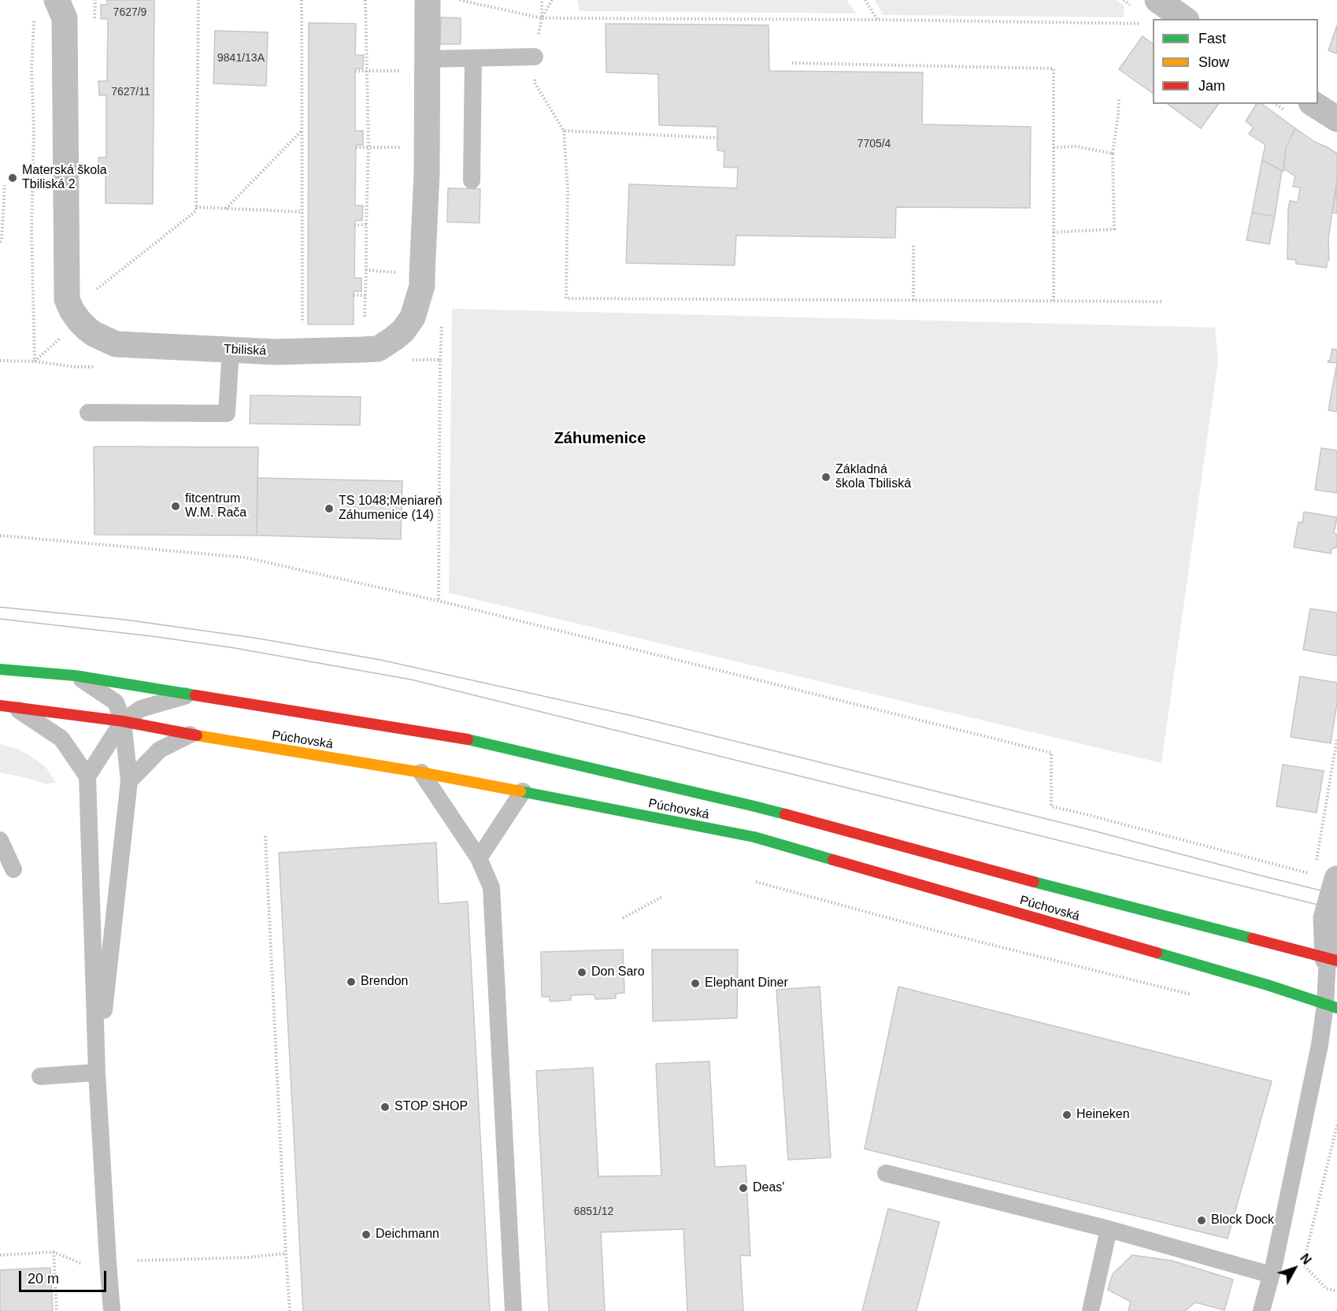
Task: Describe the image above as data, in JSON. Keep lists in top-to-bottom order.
{
  "streets": {
    "main road": ["Púchovská"],
    "street": ["Tbiliská"]
  },
  "districts": ["Záhumenice"],
  "places": [
    "Materská škola Tbiliská 2",
    "Základná škola Tbiliská",
    "fitcentrum W.M. Rača",
    "TS 1048;Meniareň Záhumenice (14)",
    "Don Saro",
    "Brendon",
    "Elephant Diner",
    "STOP SHOP",
    "Heineken",
    "Deas'",
    "Block Dock",
    "Deichmann"
  ],
  "house_numbers": [
    "7627/9",
    "9841/13A",
    "7627/11",
    "7705/4",
    "6851/12"
  ],
  "legend": ["Fast", "Slow", "Jam"],
  "scale_bar": "20 m",
  "north": "top right"
}
